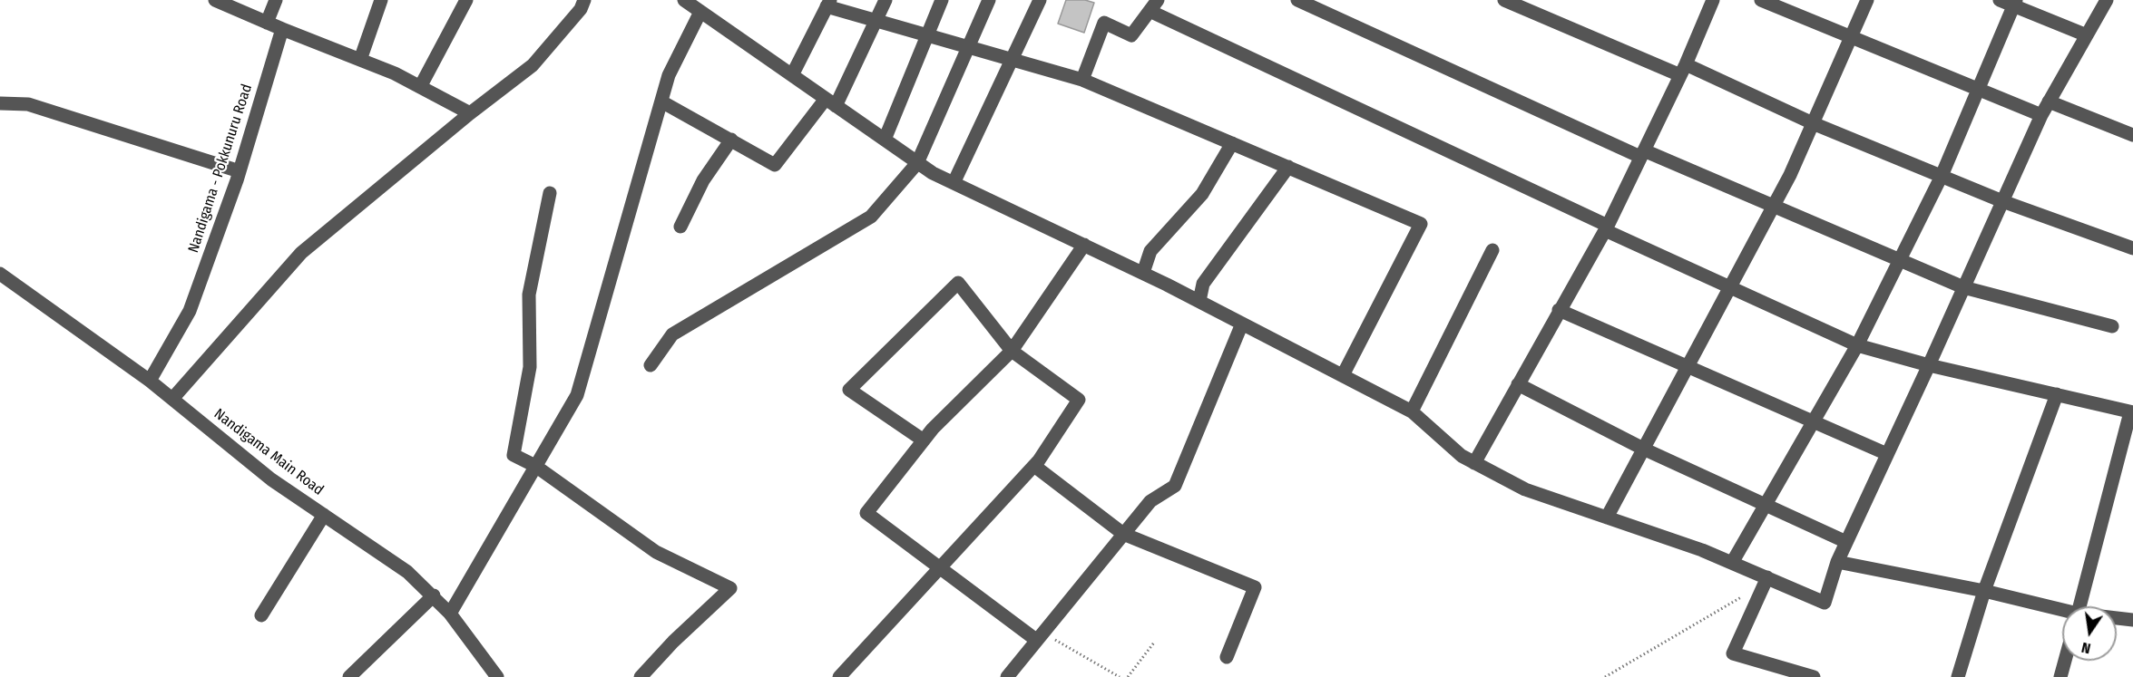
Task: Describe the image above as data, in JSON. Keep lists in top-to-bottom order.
{
  "streets": {
    "street": ["Nandigama - Pokkunuru Road", "Nandigama Main Road"]
  },
  "crossings": [
    ["Nandigama - Pokkunuru Road", "Nandigama Main Road"]
  ],
  "north": "bottom"
}
